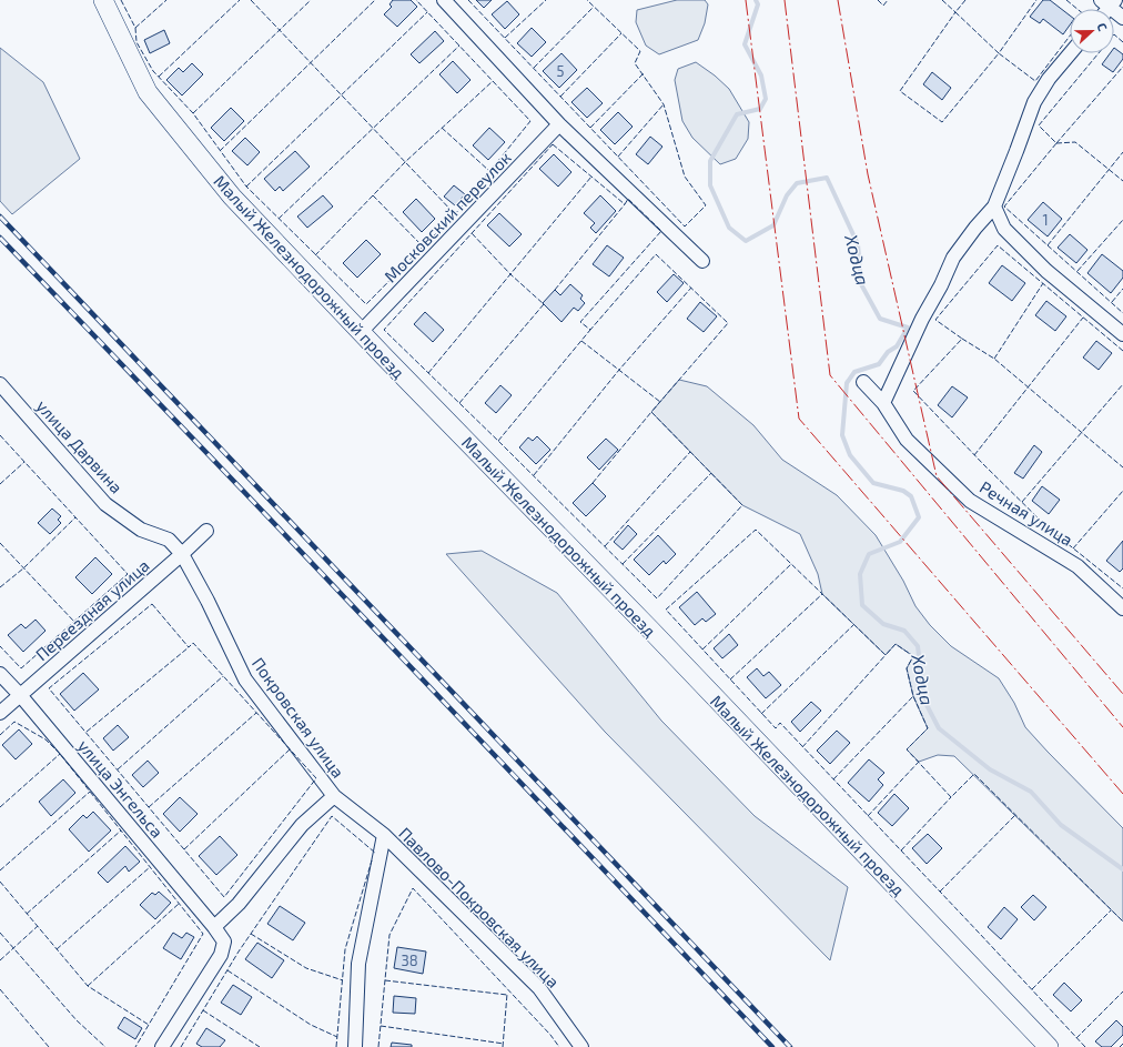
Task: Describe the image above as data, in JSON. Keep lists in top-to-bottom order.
{
  "streets": {
    "street": [
      "Московский переулок",
      "Малый Железнодорожный проезд",
      "улица Дарвина",
      "Речная улица",
      "Переездная улица",
      "Покровская улица",
      "улица Энгельса",
      "Павлово-Покровская улица"
    ]
  },
  "crossings": [
    ["Московский переулок", "Малый Железнодорожный проезд"],
    ["улица Дарвина", "Переездная улица"],
    ["улица Дарвина", "Покровская улица"],
    ["Переездная улица", "Покровская улица"],
    ["Переездная улица", "улица Энгельса"],
    ["Покровская улица", "Павлово-Покровская улица"]
  ],
  "water": ["Ходца"],
  "house_numbers": ["5", "1", "38"],
  "north": "right"
}
